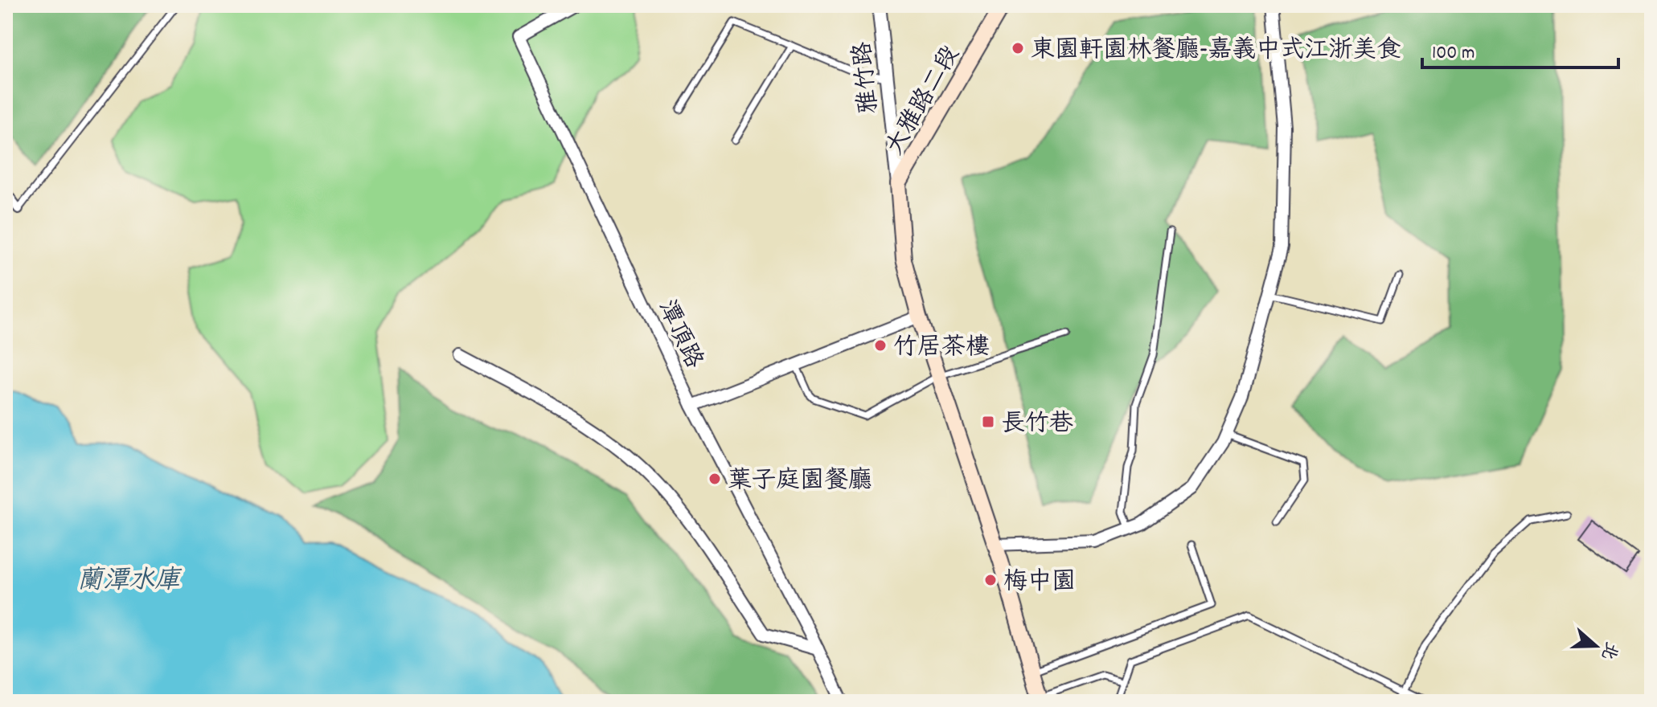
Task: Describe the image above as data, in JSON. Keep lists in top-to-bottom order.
{
  "streets": {
    "main road": ["大雅路二段"],
    "street": ["雅竹路", "潭頂路"]
  },
  "crossings": [
    ["雅竹路", "大雅路二段"]
  ],
  "water": ["蘭潭水庫"],
  "places": {
    "other": [
      "東園軒園林餐廳-嘉義中式江浙美食",
      "竹居茶樓",
      "葉子庭園餐廳",
      "梅中園"
    ],
    "transit": ["長竹巷"]
  },
  "scale_bar": "100 m",
  "north": "right"
}
